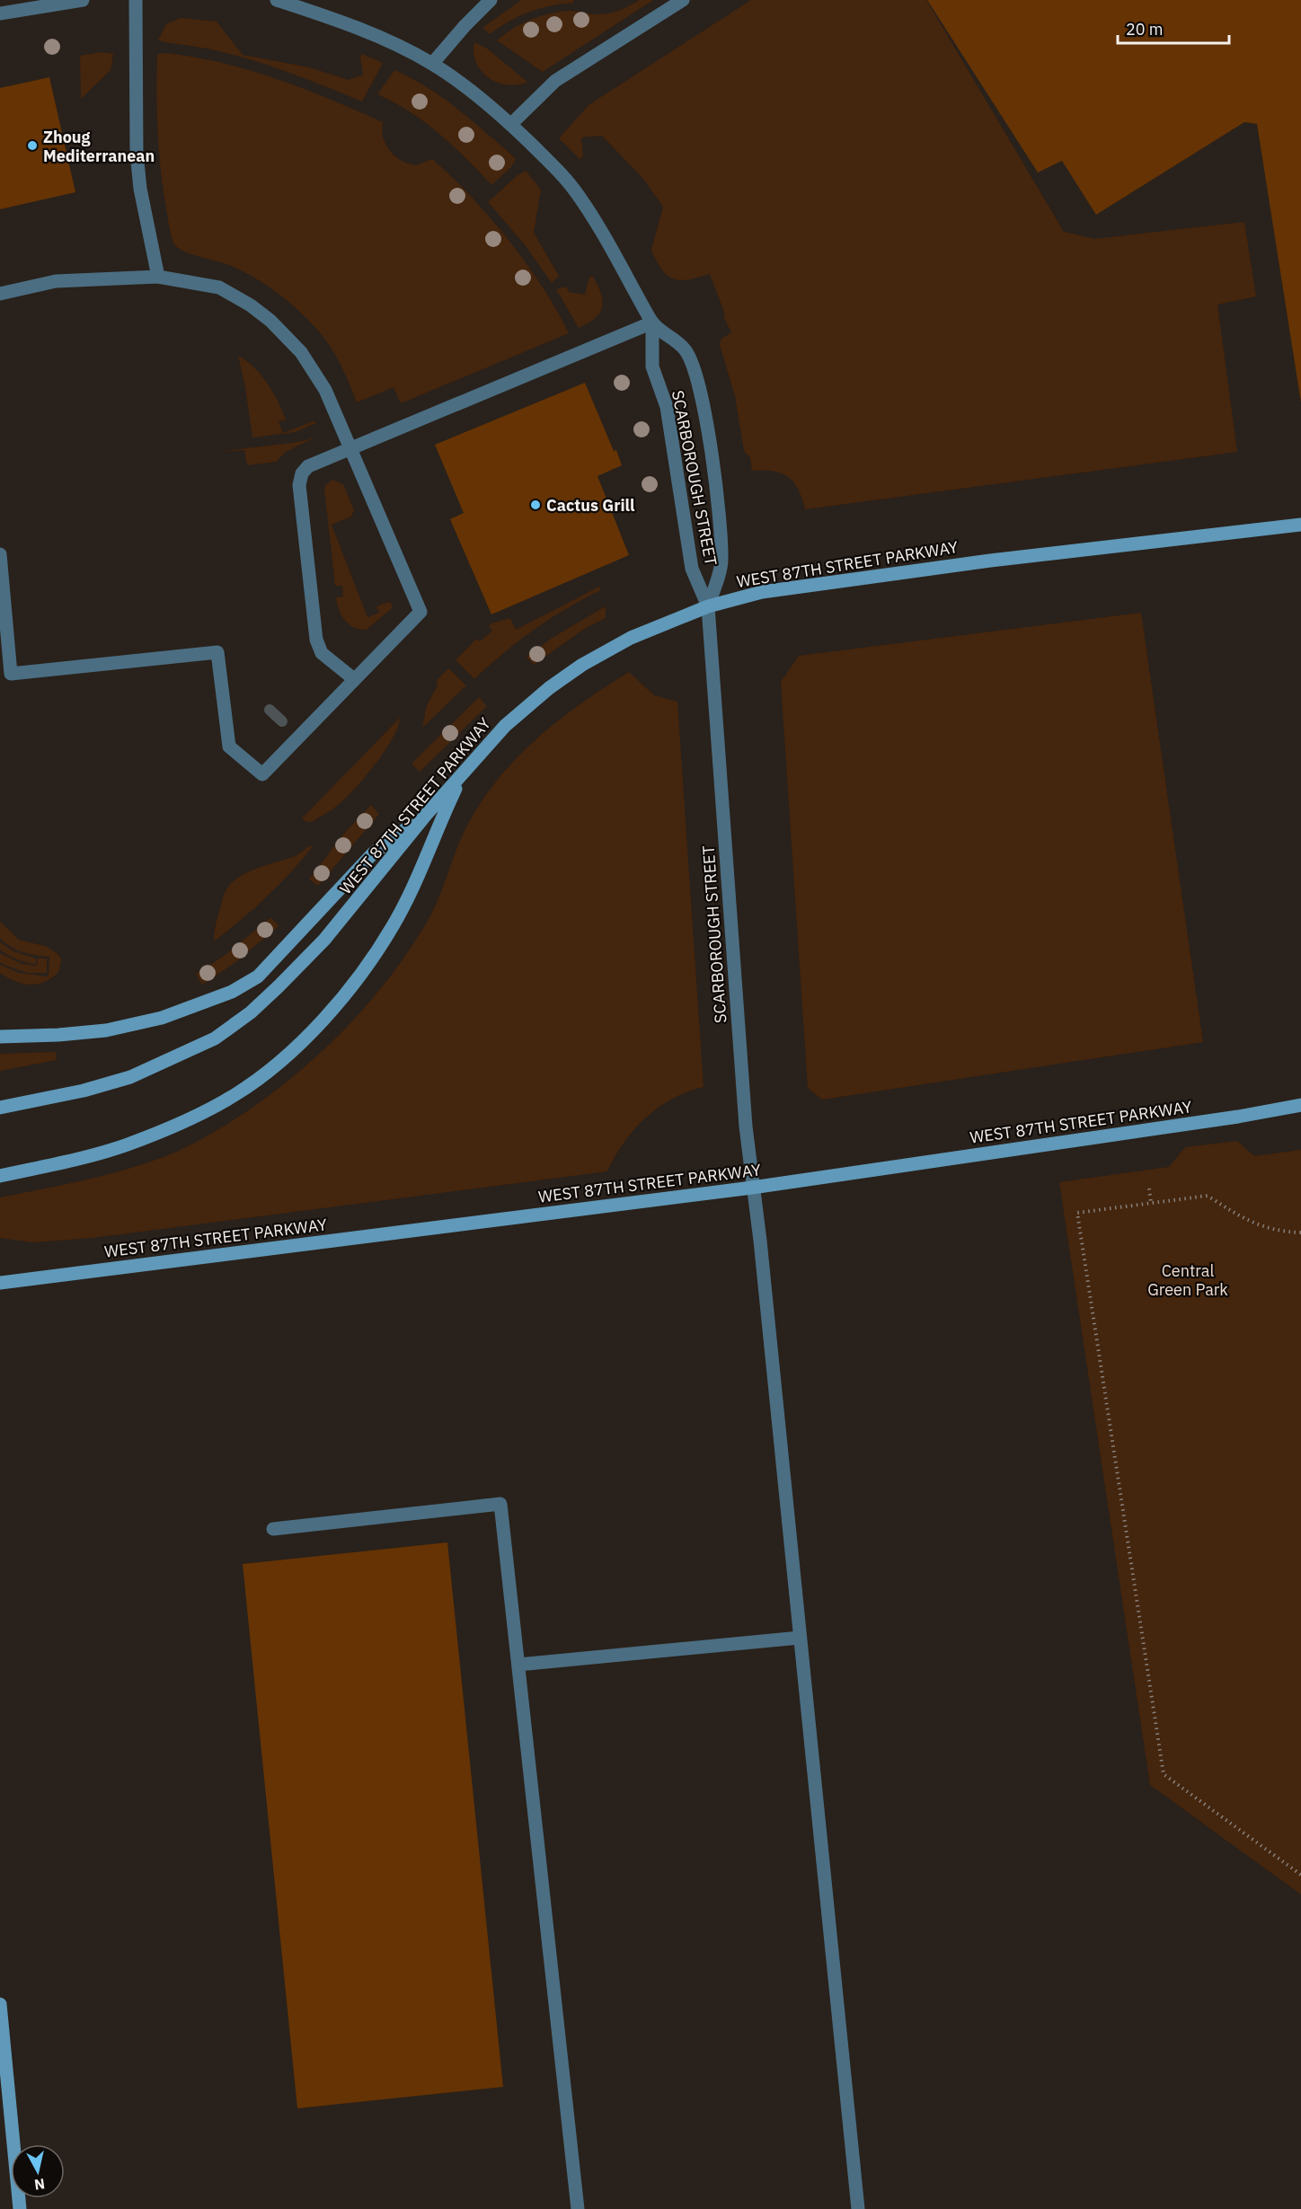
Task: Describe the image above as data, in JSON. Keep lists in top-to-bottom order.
{
  "streets": {
    "main road": ["WEST 87TH STREET PARKWAY"],
    "street": ["SCARBOROUGH STREET"]
  },
  "crossings": [
    ["SCARBOROUGH STREET", "WEST 87TH STREET PARKWAY"]
  ],
  "parks": ["Central Green Park"],
  "places": ["Zhoug Mediterranean", "Cactus Grill"],
  "scale_bar": "20 m",
  "north": "bottom"
}
